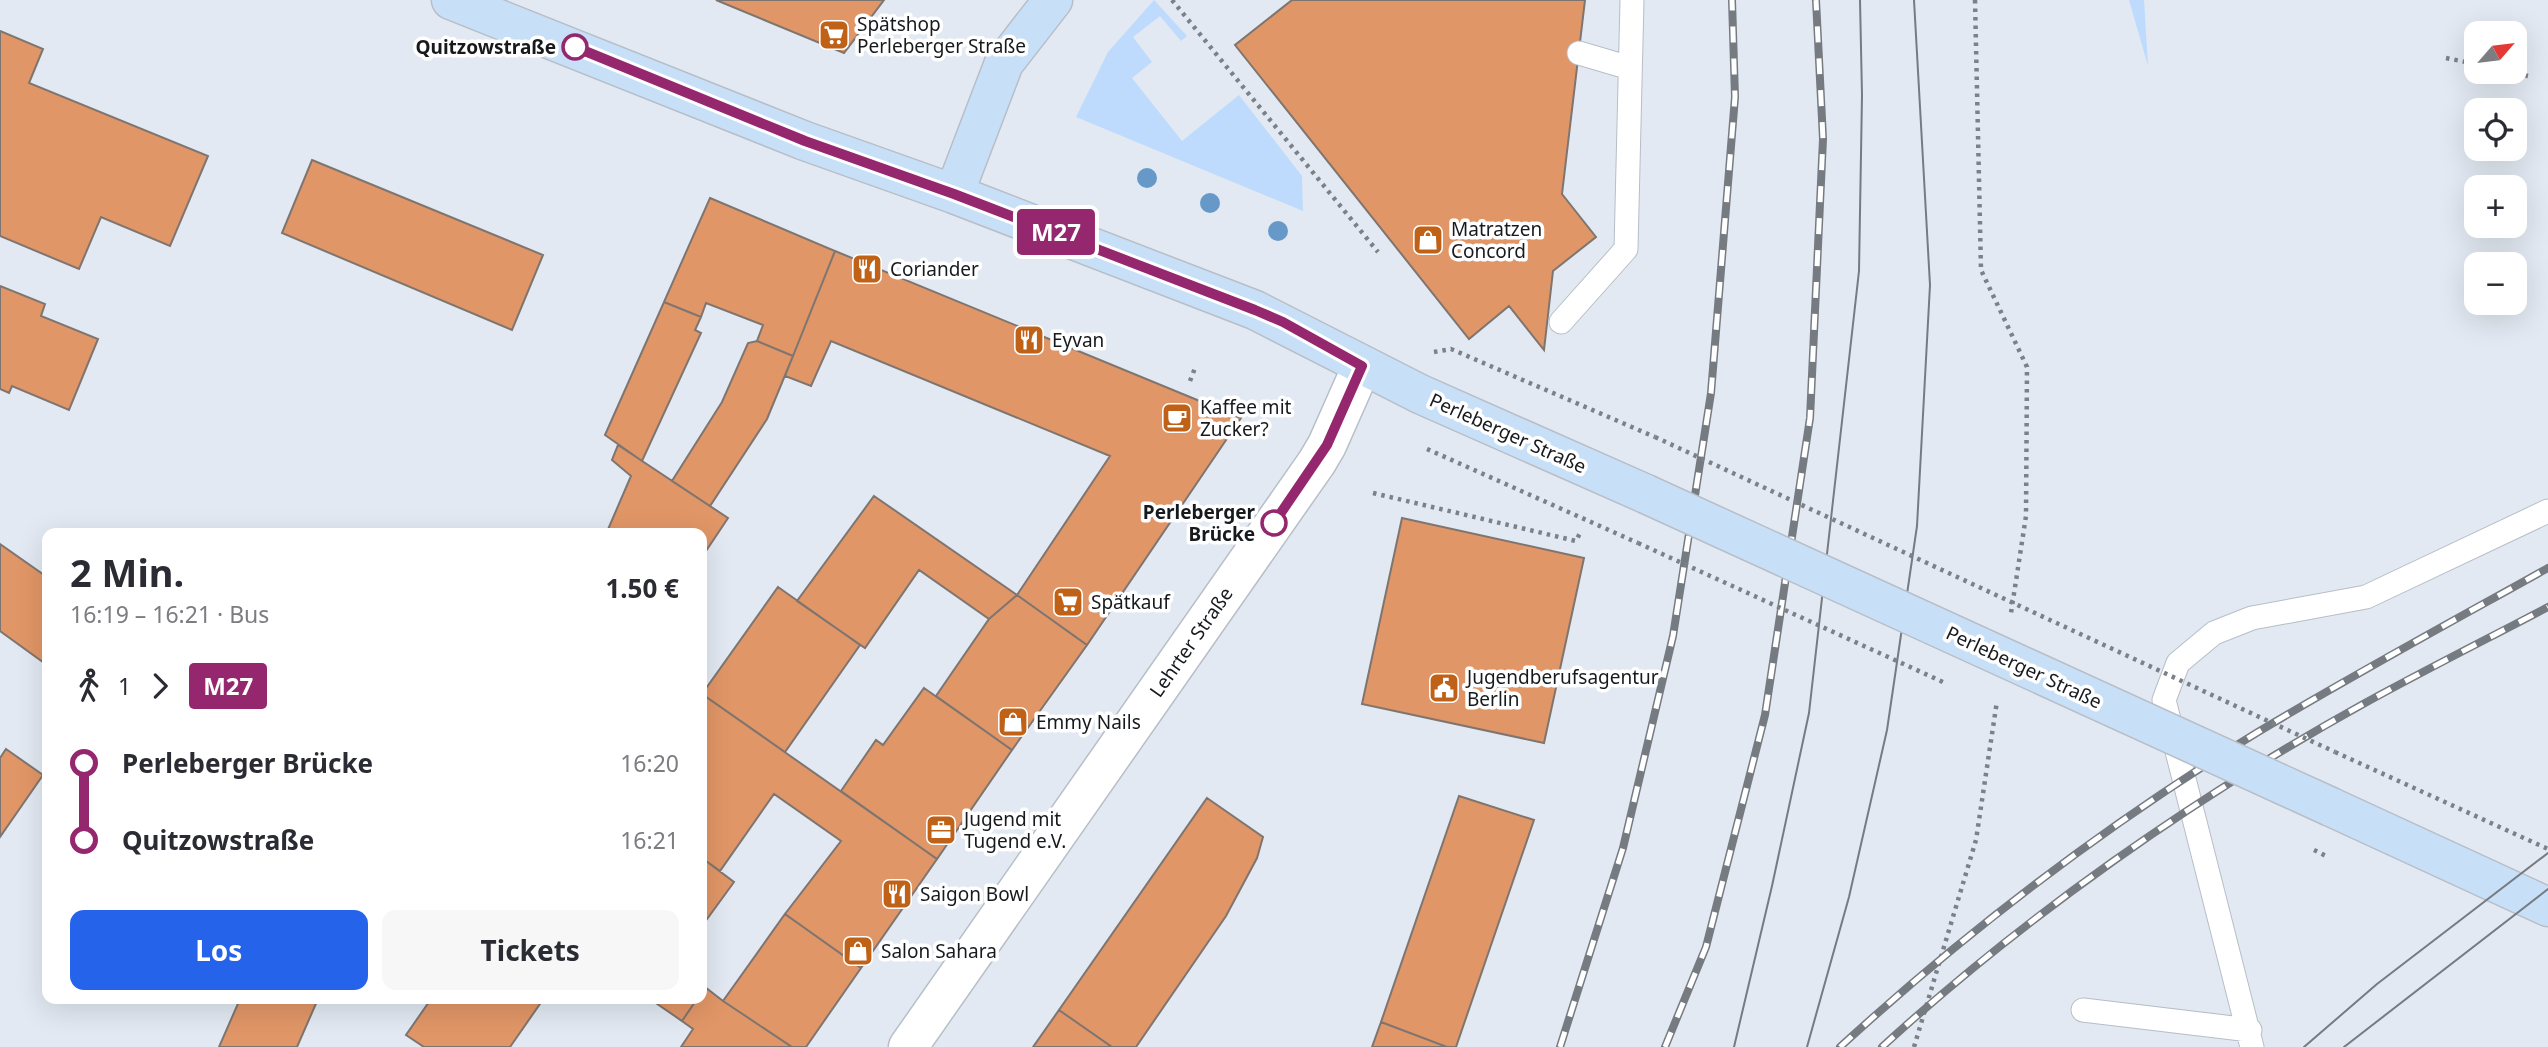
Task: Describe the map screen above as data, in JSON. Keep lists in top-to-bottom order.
{
  "streets": {
    "main road": ["Perleberger Straße"],
    "street": ["Lehrter Straße"]
  },
  "crossings": [
    ["Perleberger Straße", "Lehrter Straße"]
  ],
  "places": {
    "supermarket": ["Spätshop Perleberger Straße", "Spätkauf"],
    "other": ["Quitzowstraße", "Perleberger Brücke"],
    "shop": ["Matratzen Concord", "Emmy Nails", "Salon Sahara"],
    "restaurant": ["Coriander", "Eyvan", "Saigon Bowl"],
    "cafe": ["Kaffee mit Zucker?"],
    "public building": ["Jugendberufsagentur Berlin"],
    "office": ["Jugend mit Tugend e.V."]
  },
  "lines": ["bus line M27"],
  "north": "top right",
  "page": {
    "on_map": "M27",
    "map_buttons": ["+", "−"],
    "heading": ["2 Min.", "16:19 – 16:21 · Bus", "1.50 €"],
    "legs": ["1", "M27"],
    "list": [
      {
        "name": "Perleberger Brücke",
        "value": "16:20"
      },
      {
        "name": "Quitzowstraße",
        "value": "16:21"
      }
    ],
    "buttons": ["Los", "Tickets"]
  }
}
